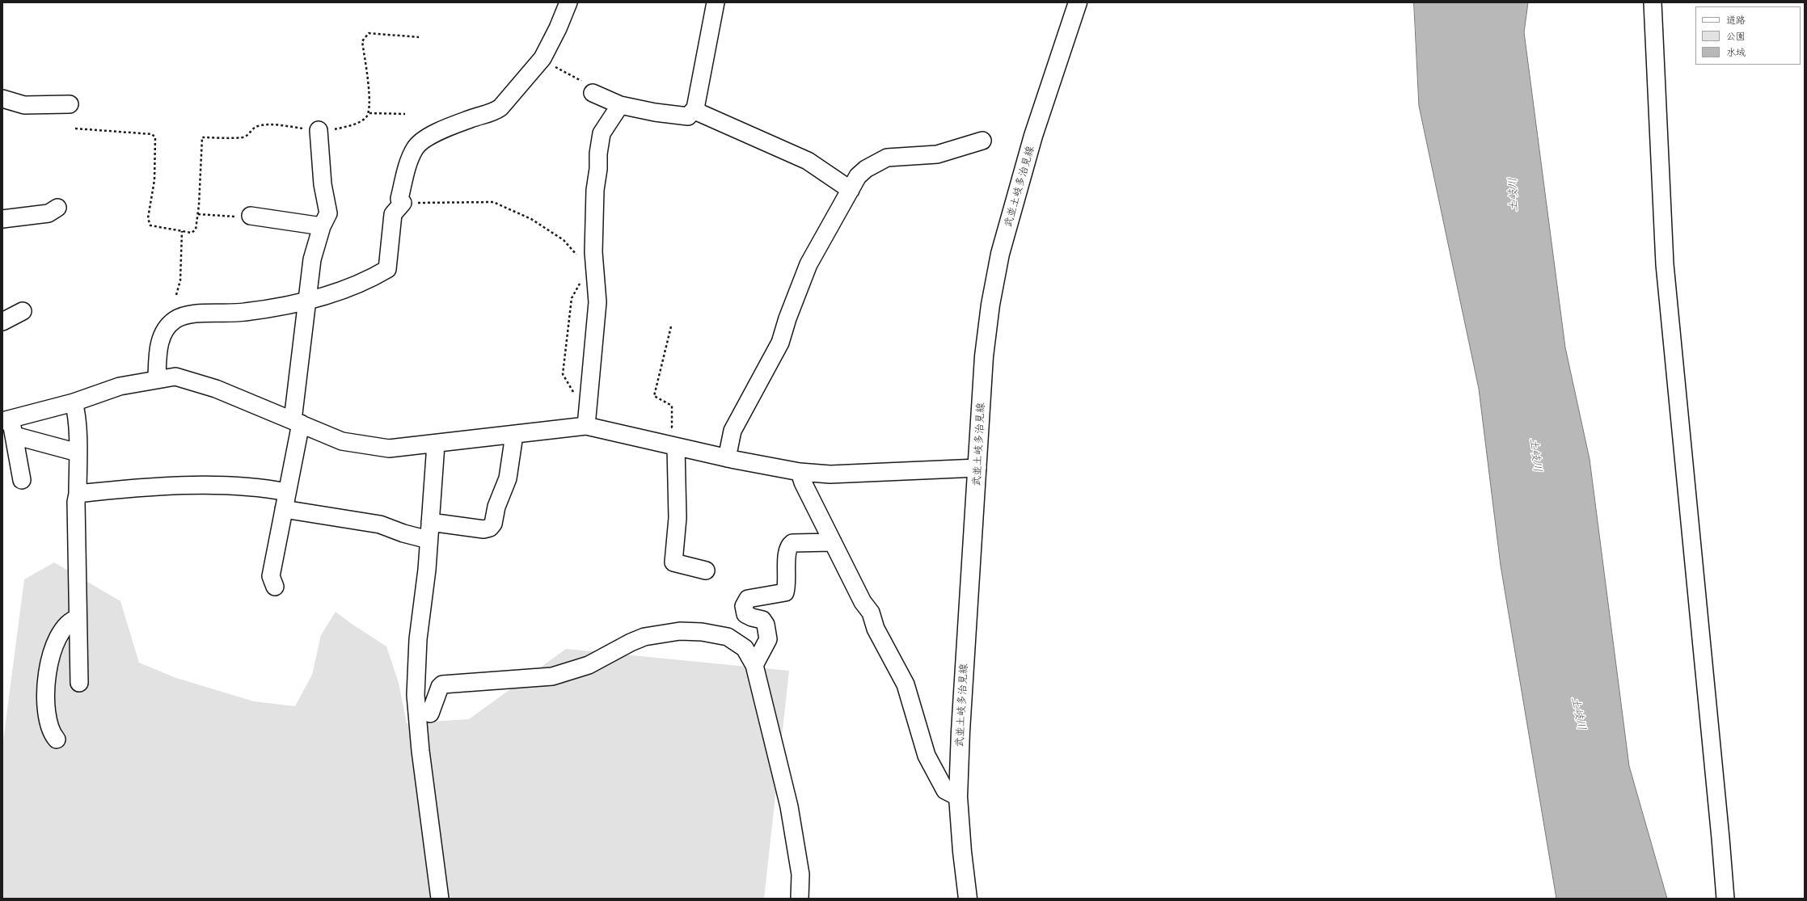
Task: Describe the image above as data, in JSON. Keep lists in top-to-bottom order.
{
  "streets": {
    "main road": ["武並土岐多治見線"]
  },
  "water": ["土岐川"],
  "legend": ["道路", "公園", "水域"]
}
